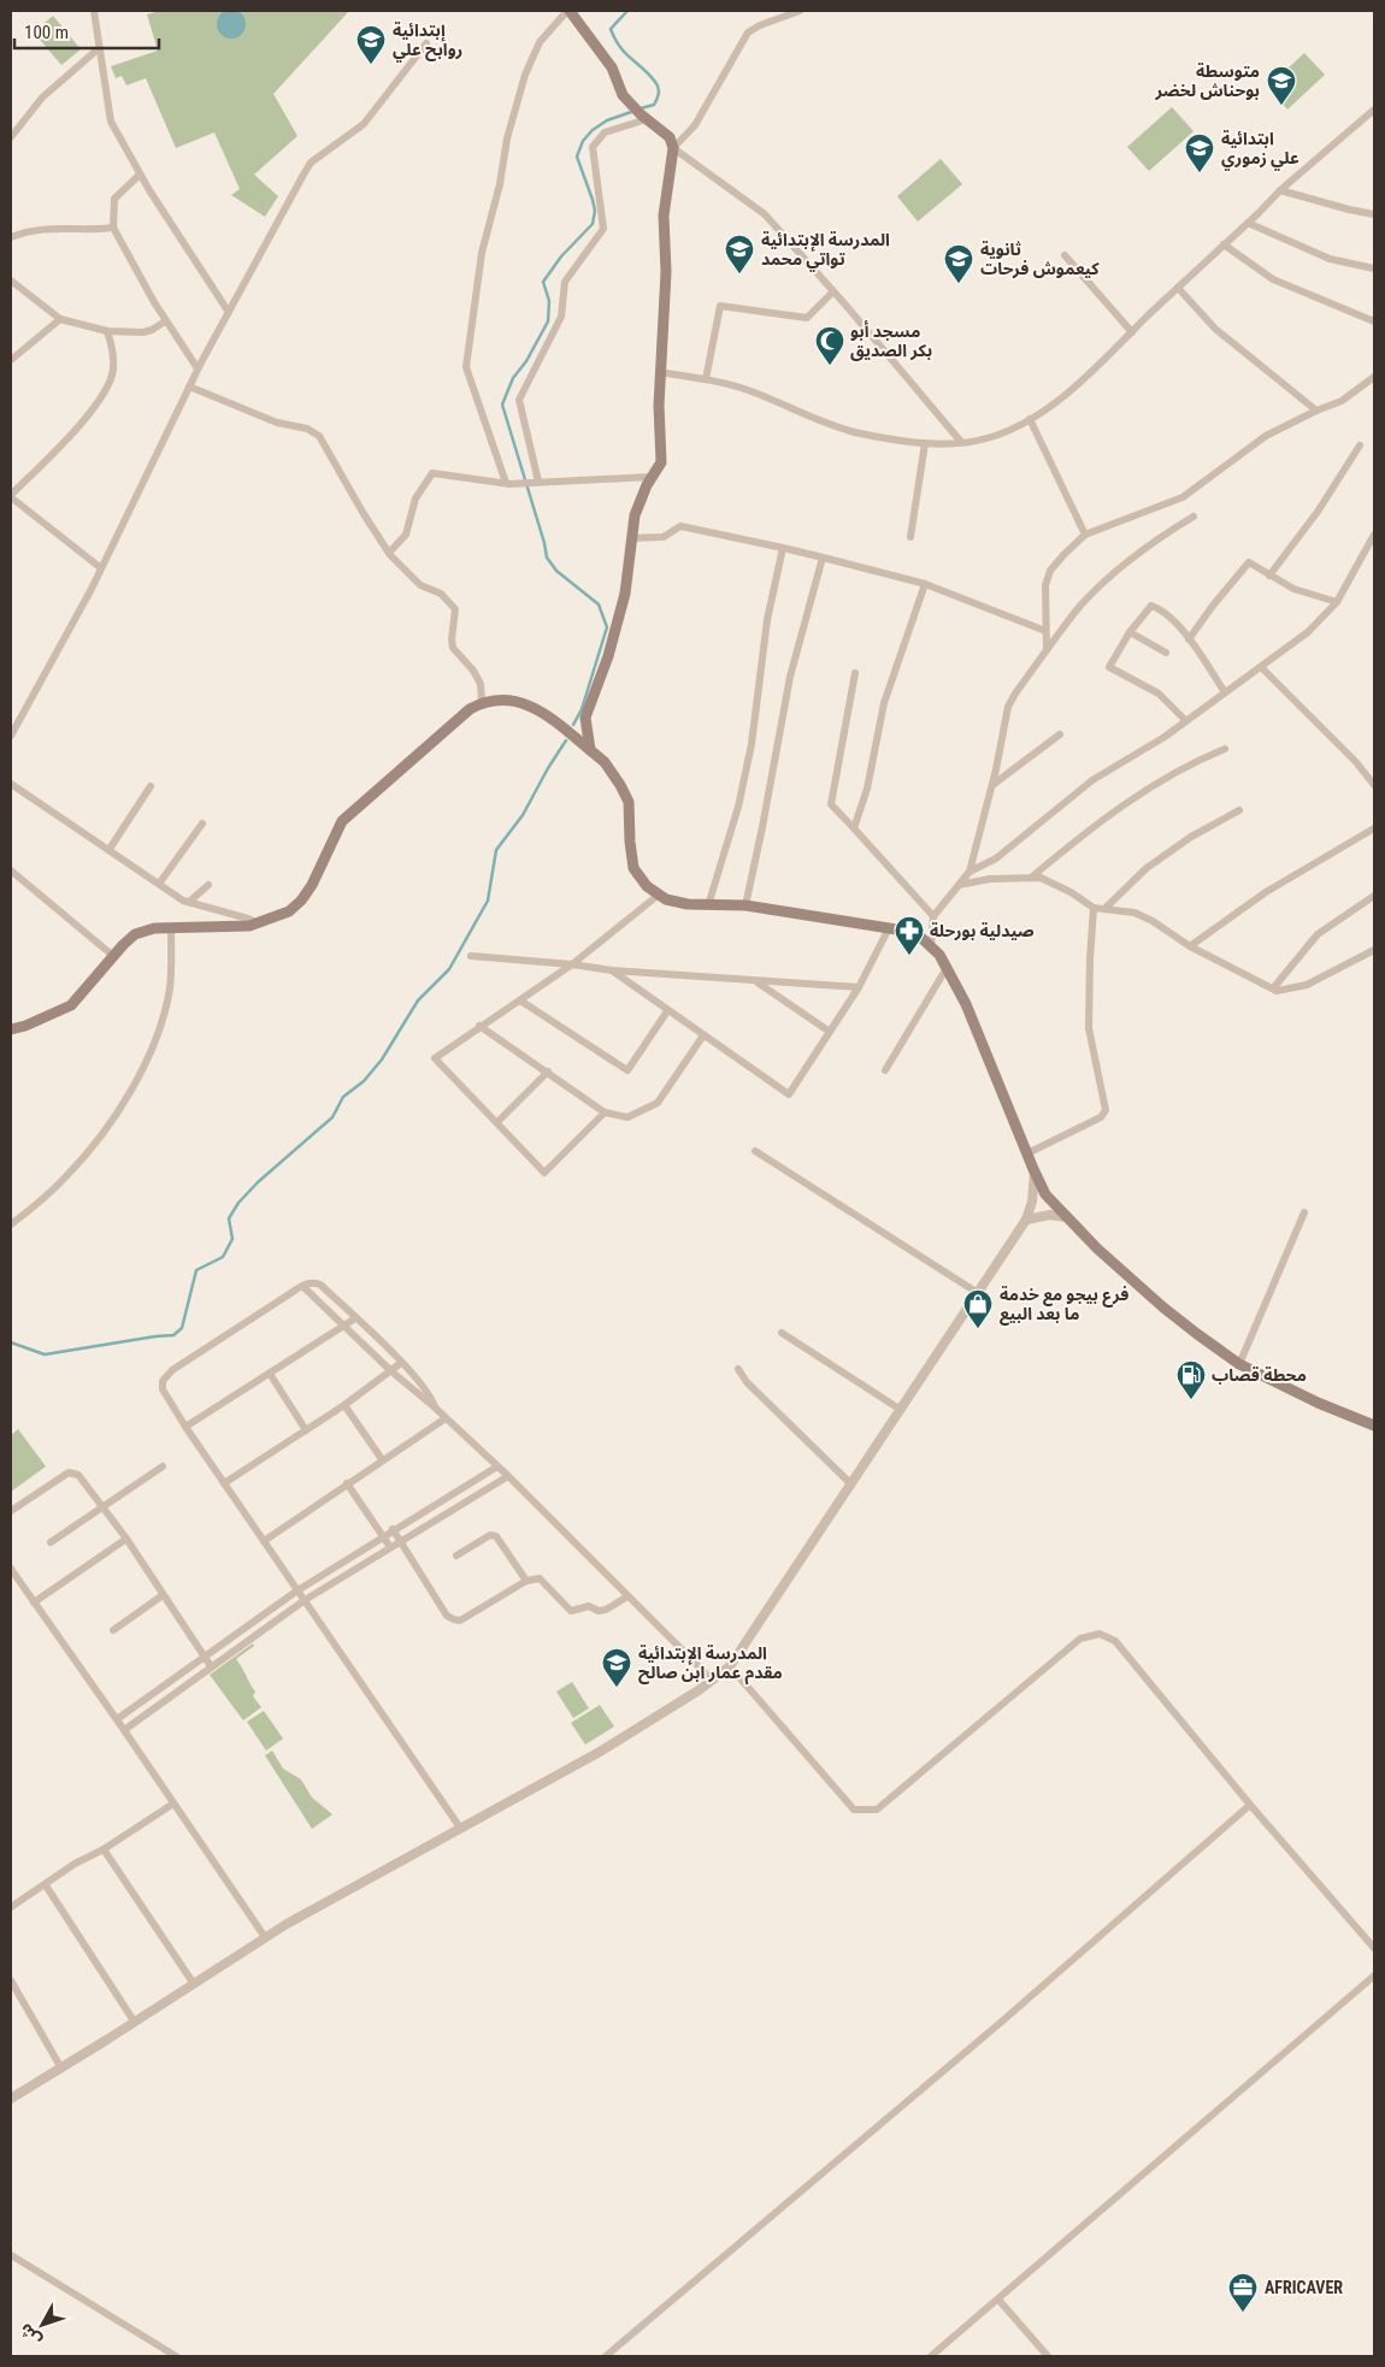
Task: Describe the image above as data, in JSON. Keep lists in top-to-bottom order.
{
  "places": {
    "school or university": [
      "إبتدائية روابح علي",
      "متوسطة بوحناش لخضر",
      "ابتدائية علي زموري",
      "المدرسة الإبتدائية تواتي محمد",
      "ثانوية كيعموش فرحات",
      "المدرسة الإبتدائية مقدم عمار ابن صالح"
    ],
    "mosque": ["مسجد أبو بكر الصديق"],
    "pharmacy": ["صيدلية بورحلة"],
    "shop": ["فرع بيجو مع خدمة ما بعد البيع"],
    "fuel station": ["محطة قصاب"],
    "office": ["AFRICAVER"]
  },
  "scale_bar": "100 m",
  "north": "bottom left"
}
